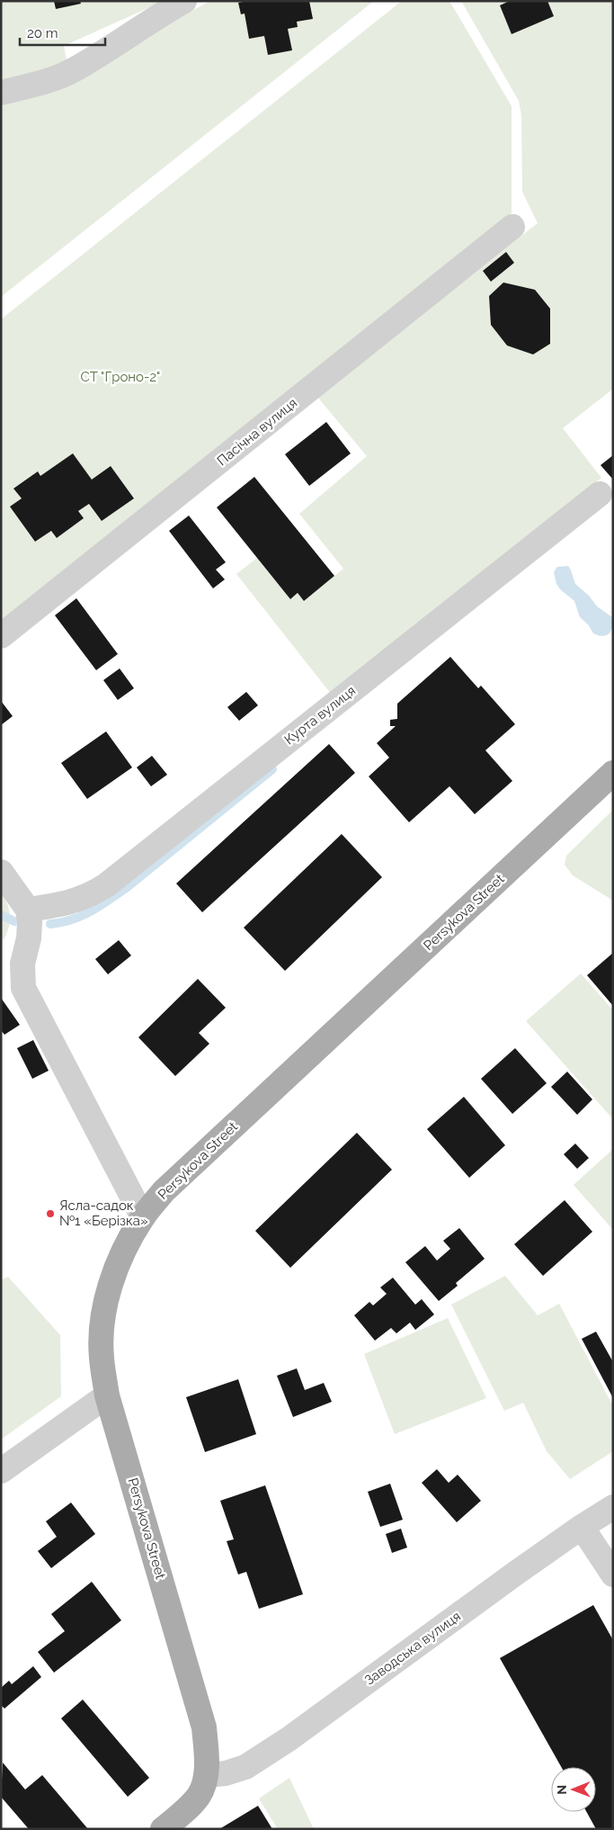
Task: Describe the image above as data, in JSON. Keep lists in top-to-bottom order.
{
  "streets": {
    "main road": ["Persykova Street"],
    "street": ["Пасічна вулиця", "Курта вулиця", "Заводська вулиця"]
  },
  "crossings": [
    ["Persykova Street", "Заводська вулиця"]
  ],
  "parks": ["СТ \"Гроно-2\""],
  "places": ["Ясла-садок №1 «Берізка»"],
  "scale_bar": "20 m",
  "north": "left"
}
